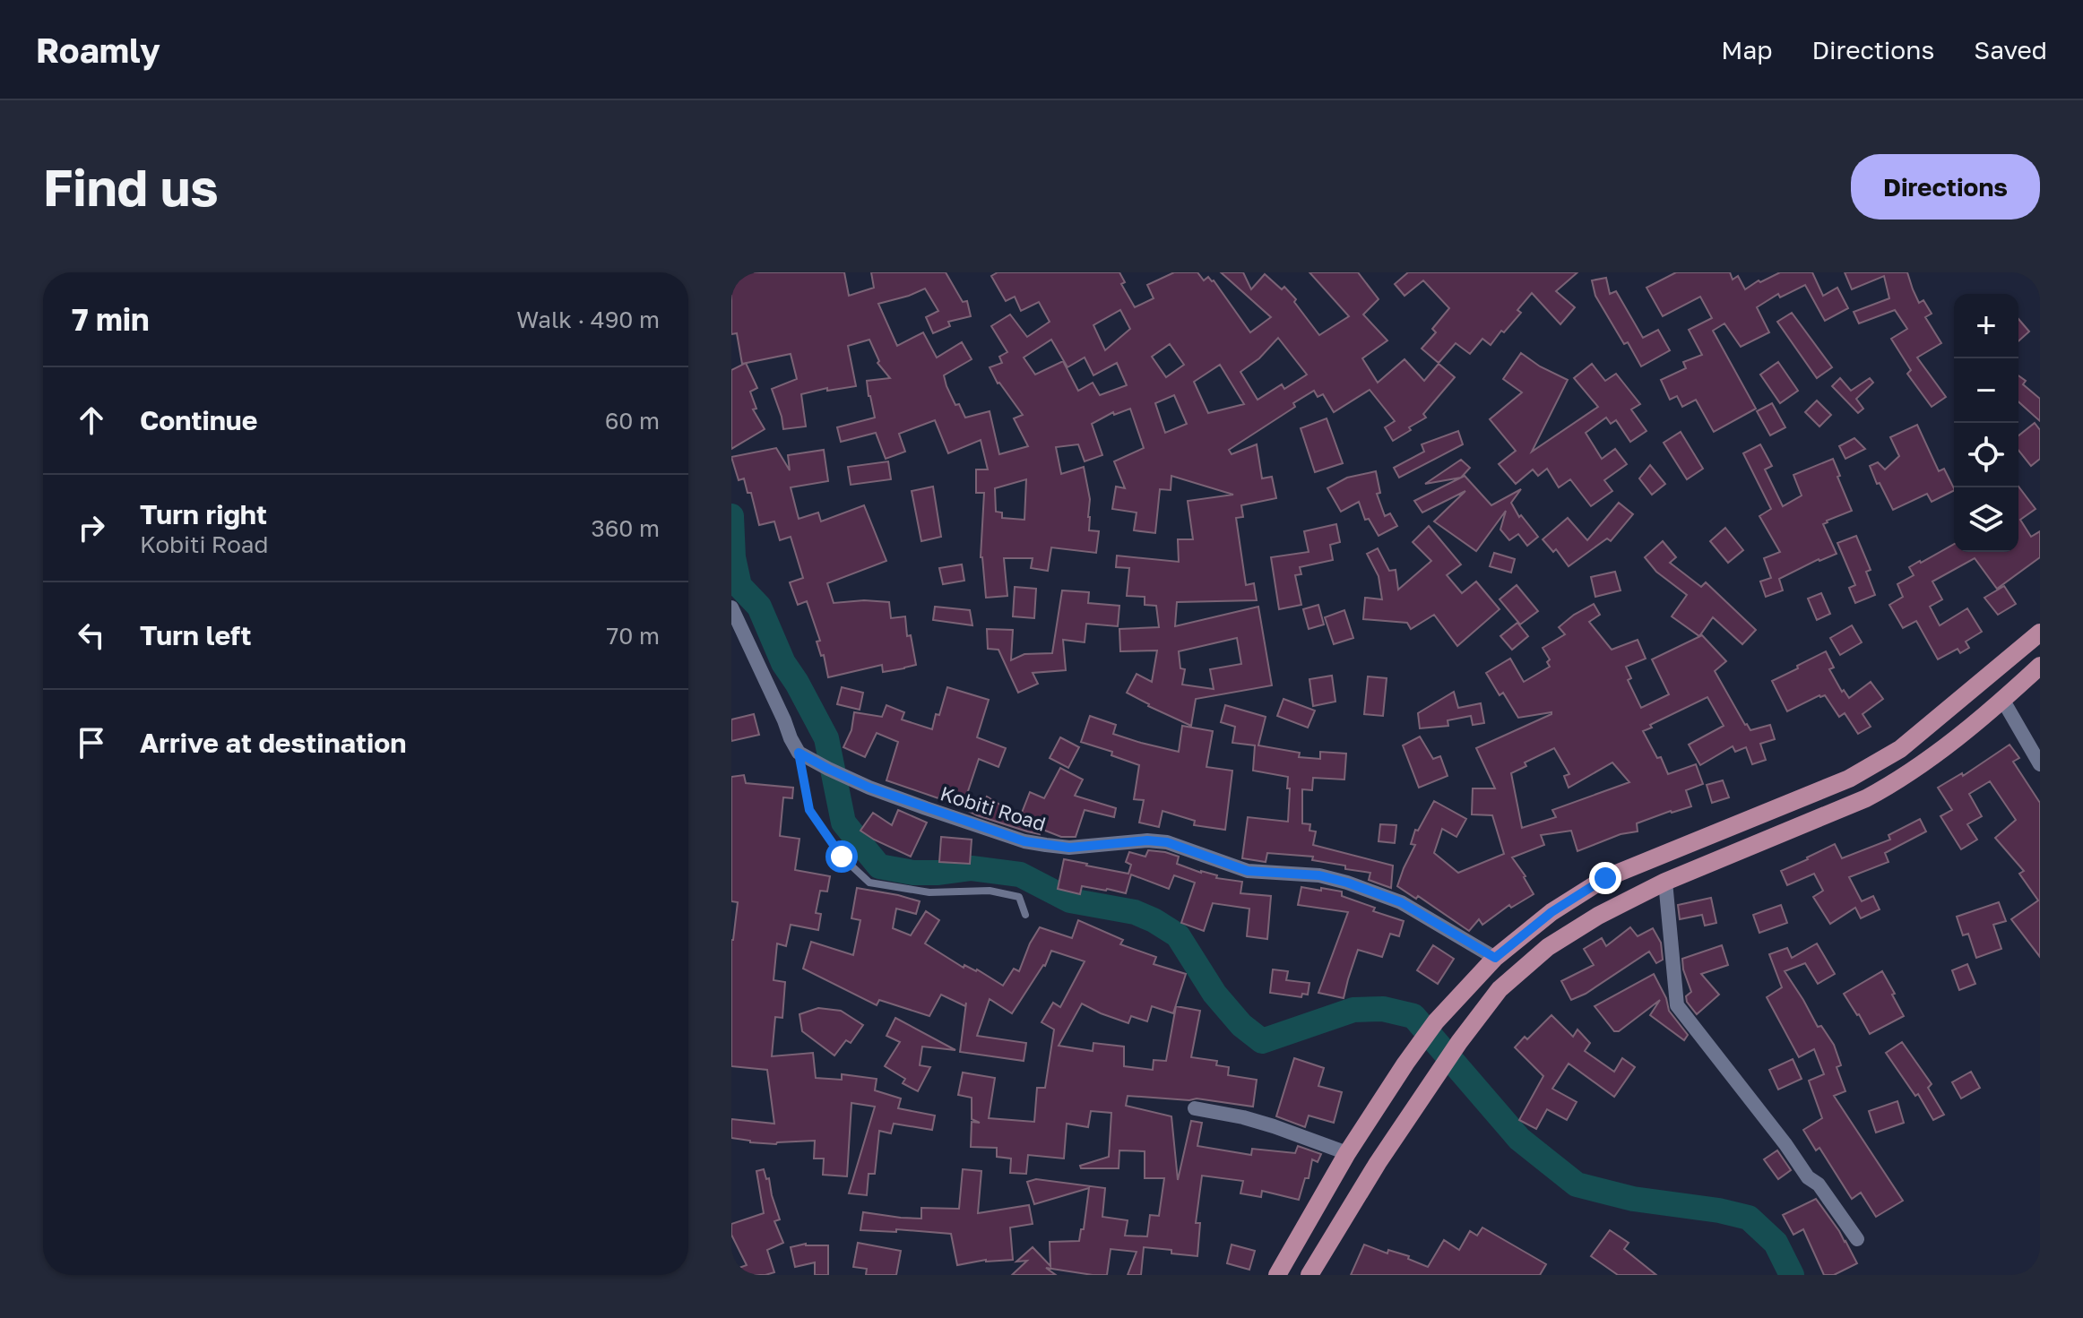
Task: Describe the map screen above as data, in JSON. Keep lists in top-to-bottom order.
{
  "streets": {
    "street": ["Kobiti Road"]
  },
  "page": {
    "header": "Roamly",
    "nav": ["Map", "Directions", "Saved"],
    "buttons": "Directions",
    "title": "Find us",
    "heading": ["7 min", "Walk · 490 m"],
    "map_buttons": ["+", "−"],
    "list": [
      ["Continue", "60 m"],
      ["Turn right", "Kobiti Road", "360 m"],
      ["Turn left", "70 m"],
      "Arrive at destination"
    ]
  }
}
